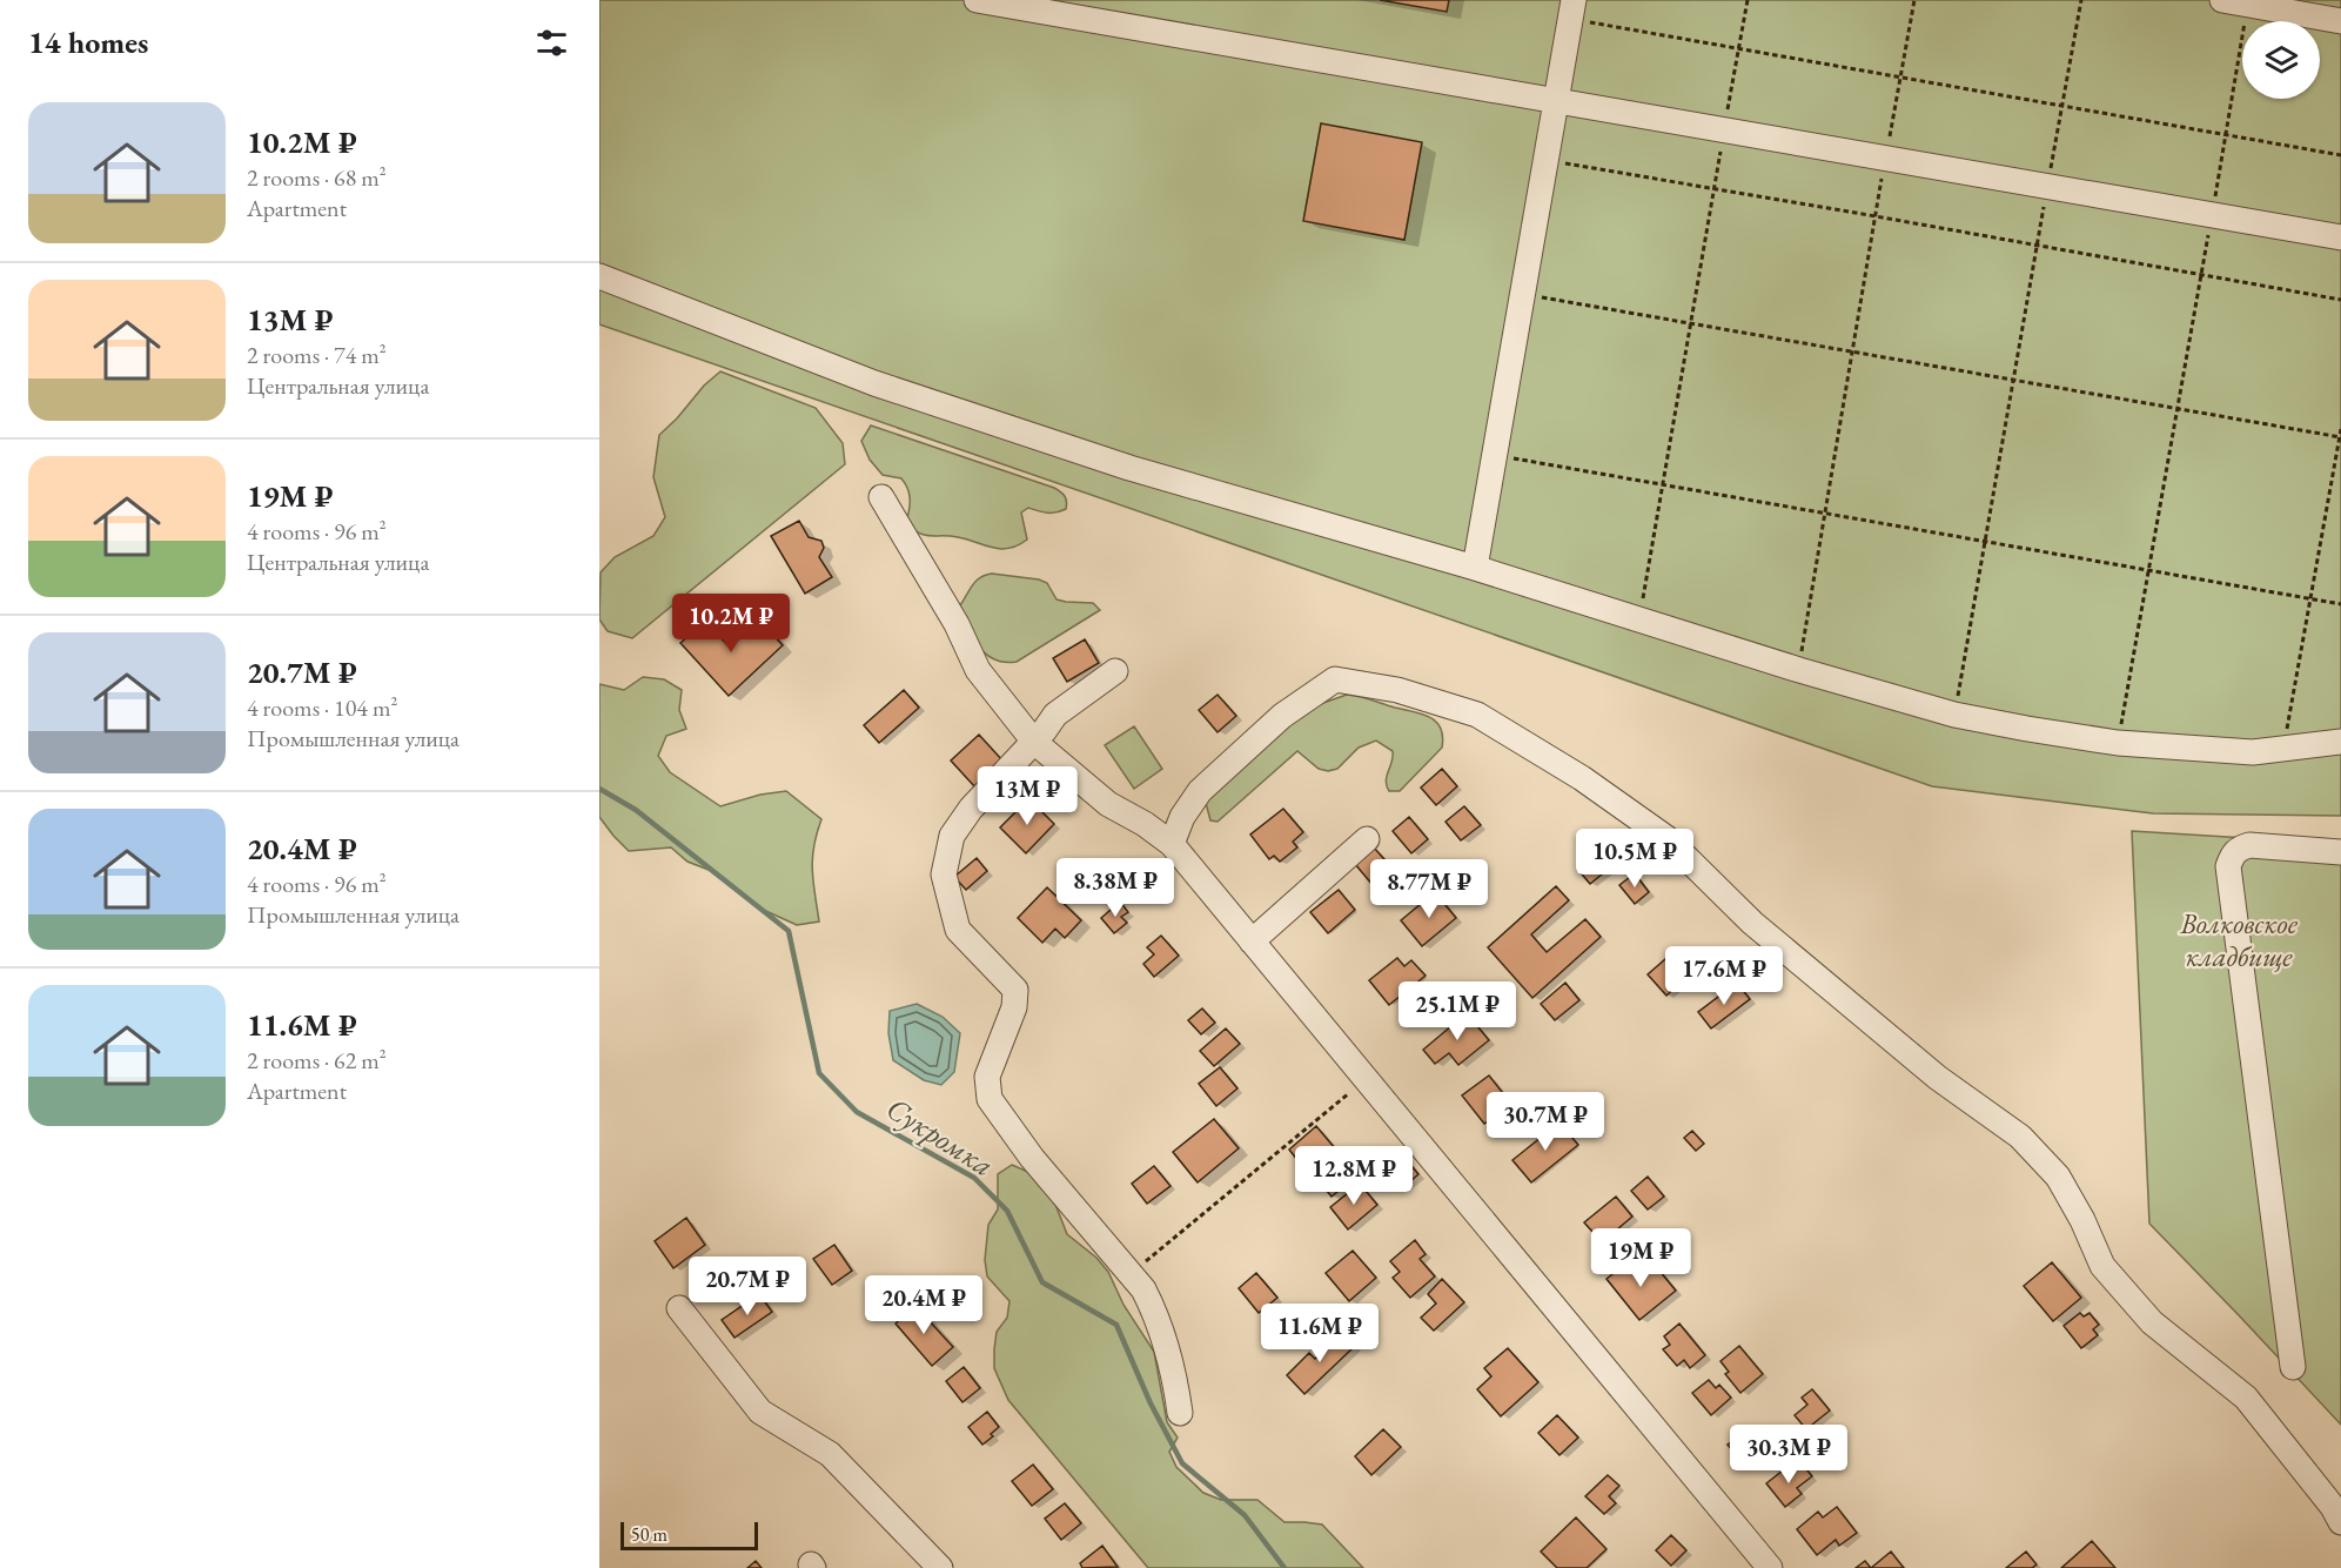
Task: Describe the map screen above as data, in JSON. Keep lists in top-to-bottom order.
{
  "water": ["Сукромка"],
  "parks": ["Волковское кладбище"],
  "scale_bar": "50 m",
  "page": {
    "heading": "14 homes",
    "list": [
      {
        "name": "10.2M ₽",
        "note": "2 rooms · 68 m² · Apartment"
      },
      {
        "name": "13M ₽",
        "note": "2 rooms · 74 m² · Центральная улица"
      },
      {
        "name": "19M ₽",
        "note": "4 rooms · 96 m² · Центральная улица"
      },
      {
        "name": "20.7M ₽",
        "note": "4 rooms · 104 m² · Промышленная улица"
      },
      {
        "name": "20.4M ₽",
        "note": "4 rooms · 96 m² · Промышленная улица"
      },
      {
        "name": "11.6M ₽",
        "note": "2 rooms · 62 m² · Apartment"
      }
    ],
    "price": [
      "10.2M ₽",
      "13M ₽",
      "10.5M ₽",
      "8.38M ₽",
      "8.77M ₽",
      "17.6M ₽",
      "25.1M ₽",
      "30.7M ₽",
      "12.8M ₽",
      "19M ₽",
      "20.7M ₽",
      "20.4M ₽",
      "11.6M ₽",
      "30.3M ₽"
    ],
    "scale": "50 m"
  }
}
